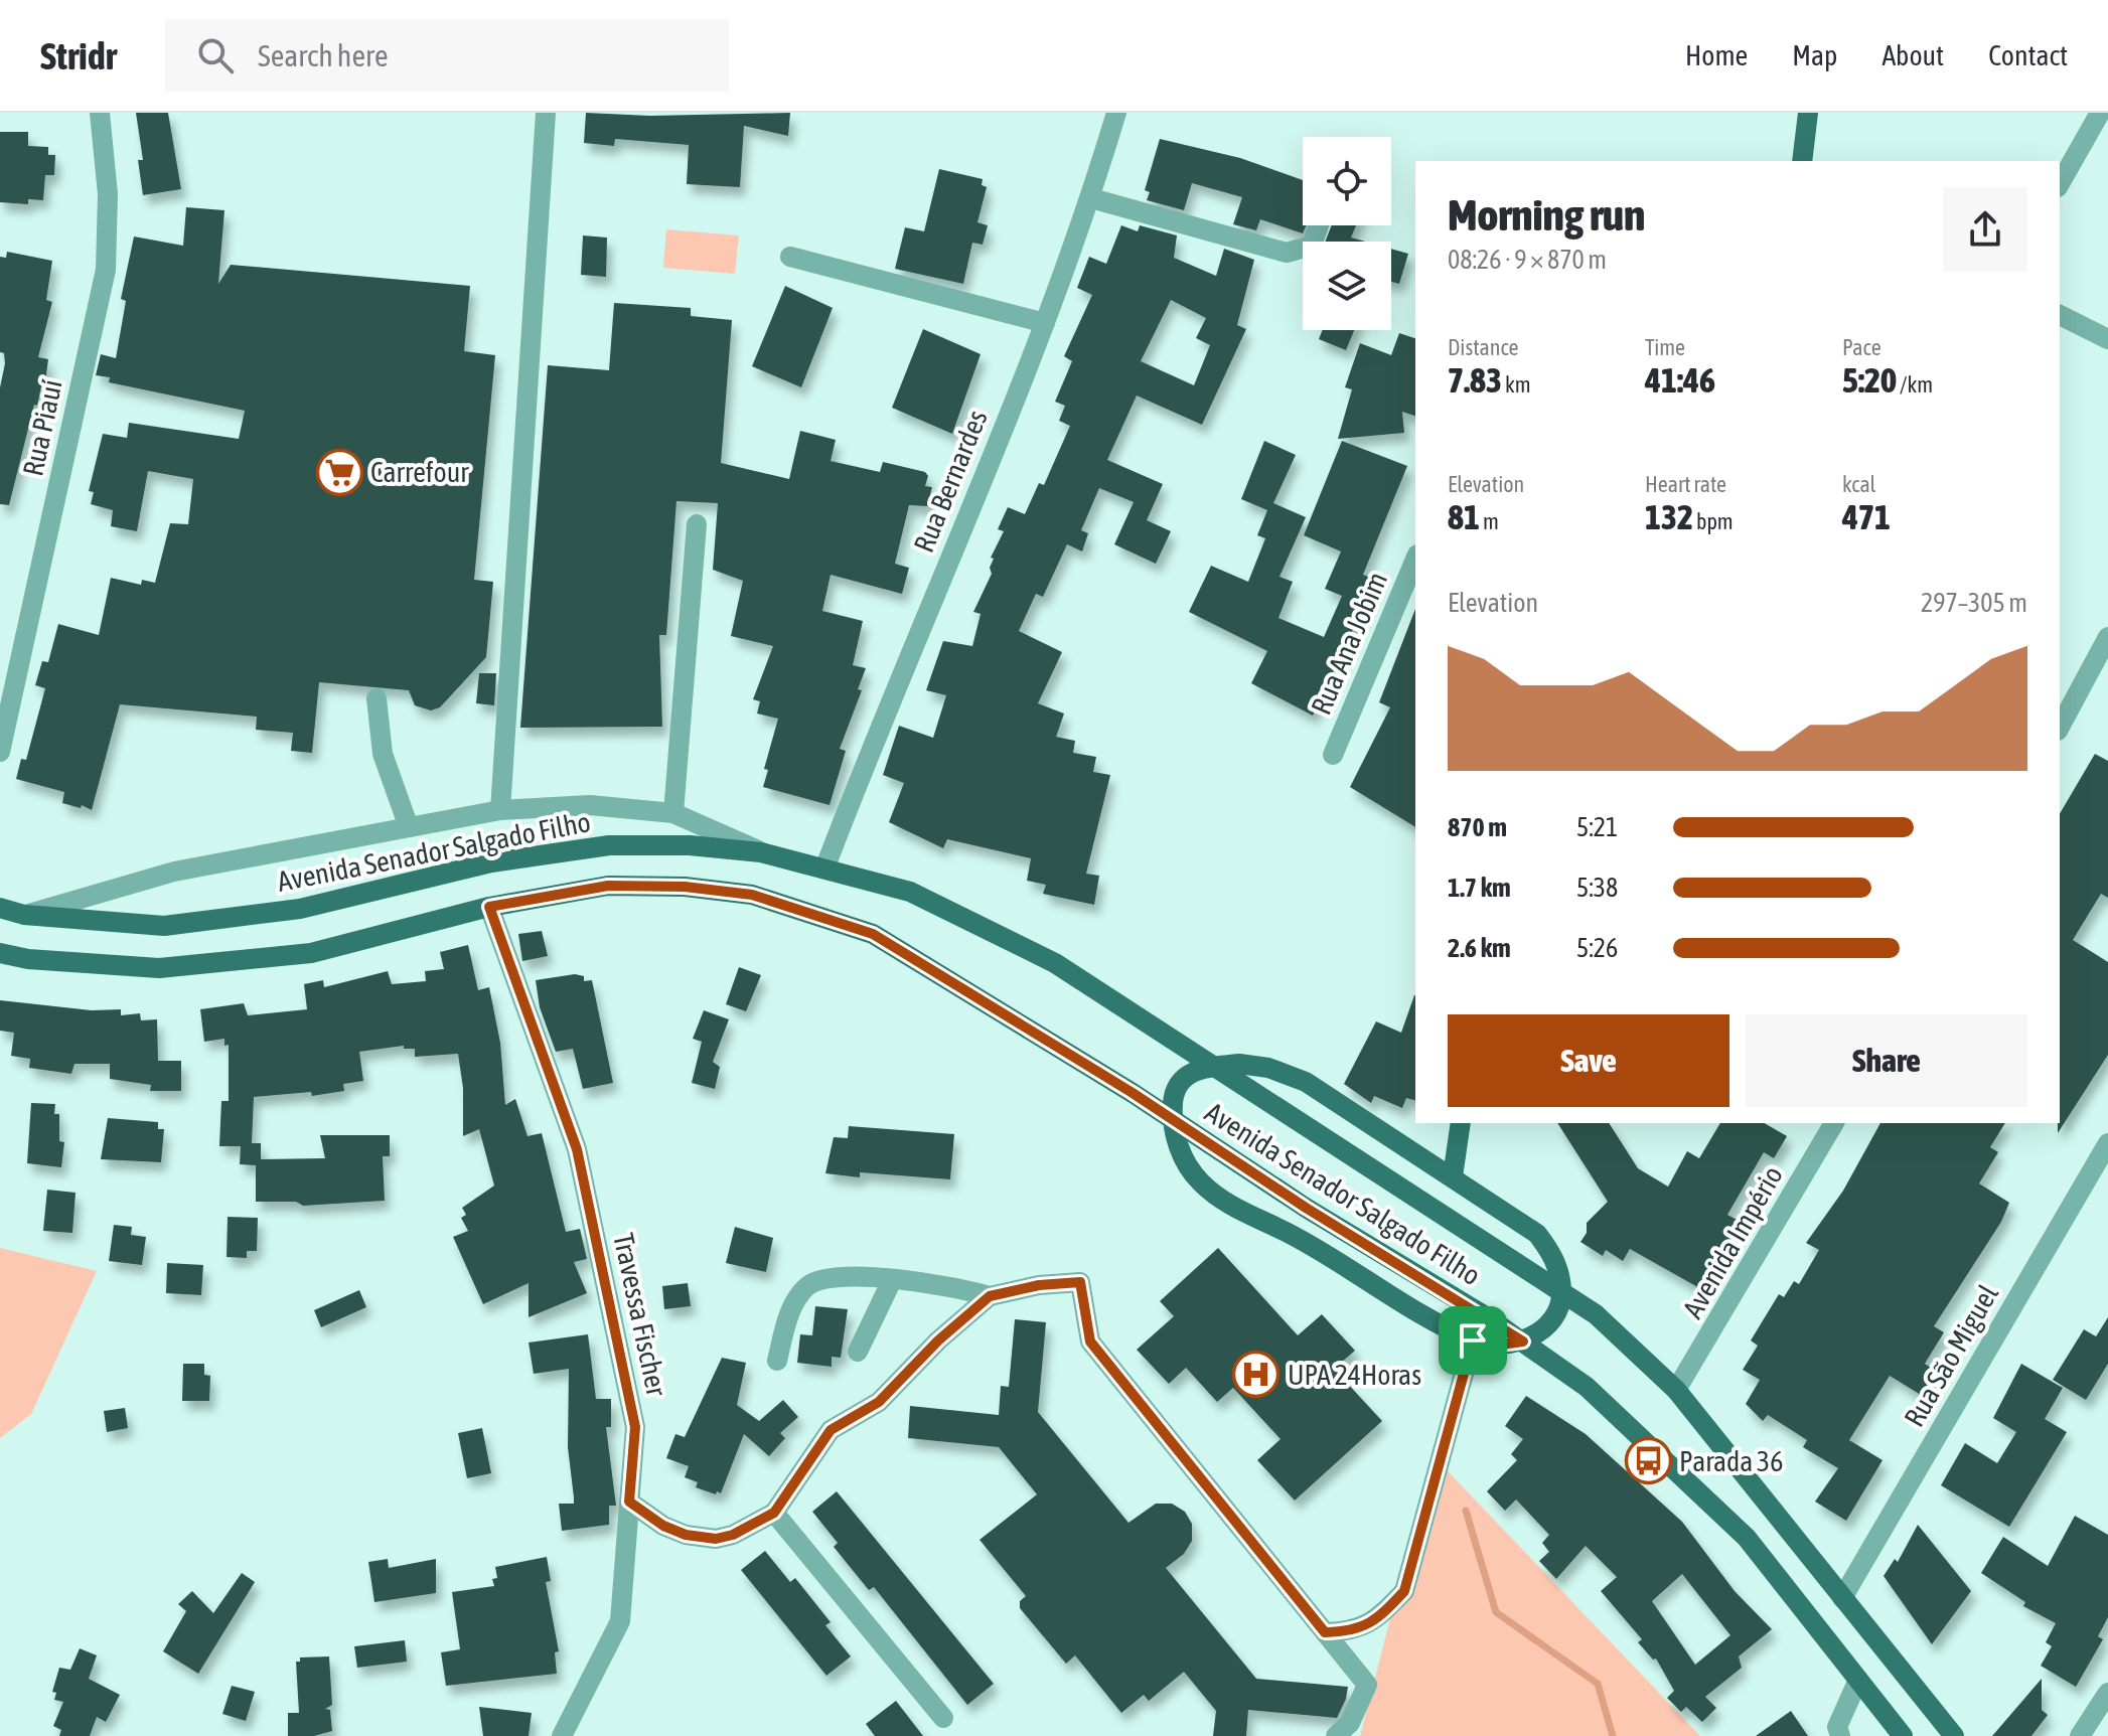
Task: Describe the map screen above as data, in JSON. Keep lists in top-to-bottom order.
{
  "streets": {
    "main road": ["Avenida Senador Salgado Filho"],
    "street": [
      "Rua Piauí",
      "Rua Bernardes",
      "Rua Ana Jobim",
      "Avenida Império",
      "Travessa Fischer",
      "Rua São Miguel"
    ]
  },
  "crossings": [
    ["Rua Bernardes", "Avenida Senador Salgado Filho"],
    ["Avenida Senador Salgado Filho", "Avenida Império"],
    ["Avenida Senador Salgado Filho", "Travessa Fischer"],
    ["Avenida Senador Salgado Filho", "Rua São Miguel"]
  ],
  "places": {
    "supermarket": ["Carrefour"],
    "hospital": ["UPA 24Horas"],
    "bus stop": ["Parada 36"]
  },
  "page": {
    "header": "Stridr",
    "search": "Search here",
    "nav": [
      "Home",
      "Map",
      "About",
      "Contact"
    ],
    "heading": ["Morning run", "08:26 · 9 × 870 m"],
    "stats": [
      ["Distance", "7.83 km"],
      ["Time", "41:46"],
      ["Pace", "5:20 /km"],
      ["Elevation", "81 m"],
      ["Heart rate", "132 bpm"],
      ["kcal", "471"]
    ],
    "chart": ["Elevation", "297–305 m"],
    "list": [
      {
        "name": "870 m",
        "note": "5:21"
      },
      {
        "name": "1.7 km",
        "note": "5:38"
      },
      {
        "name": "2.6 km",
        "note": "5:26"
      }
    ],
    "buttons": ["Save", "Share"]
  }
}
